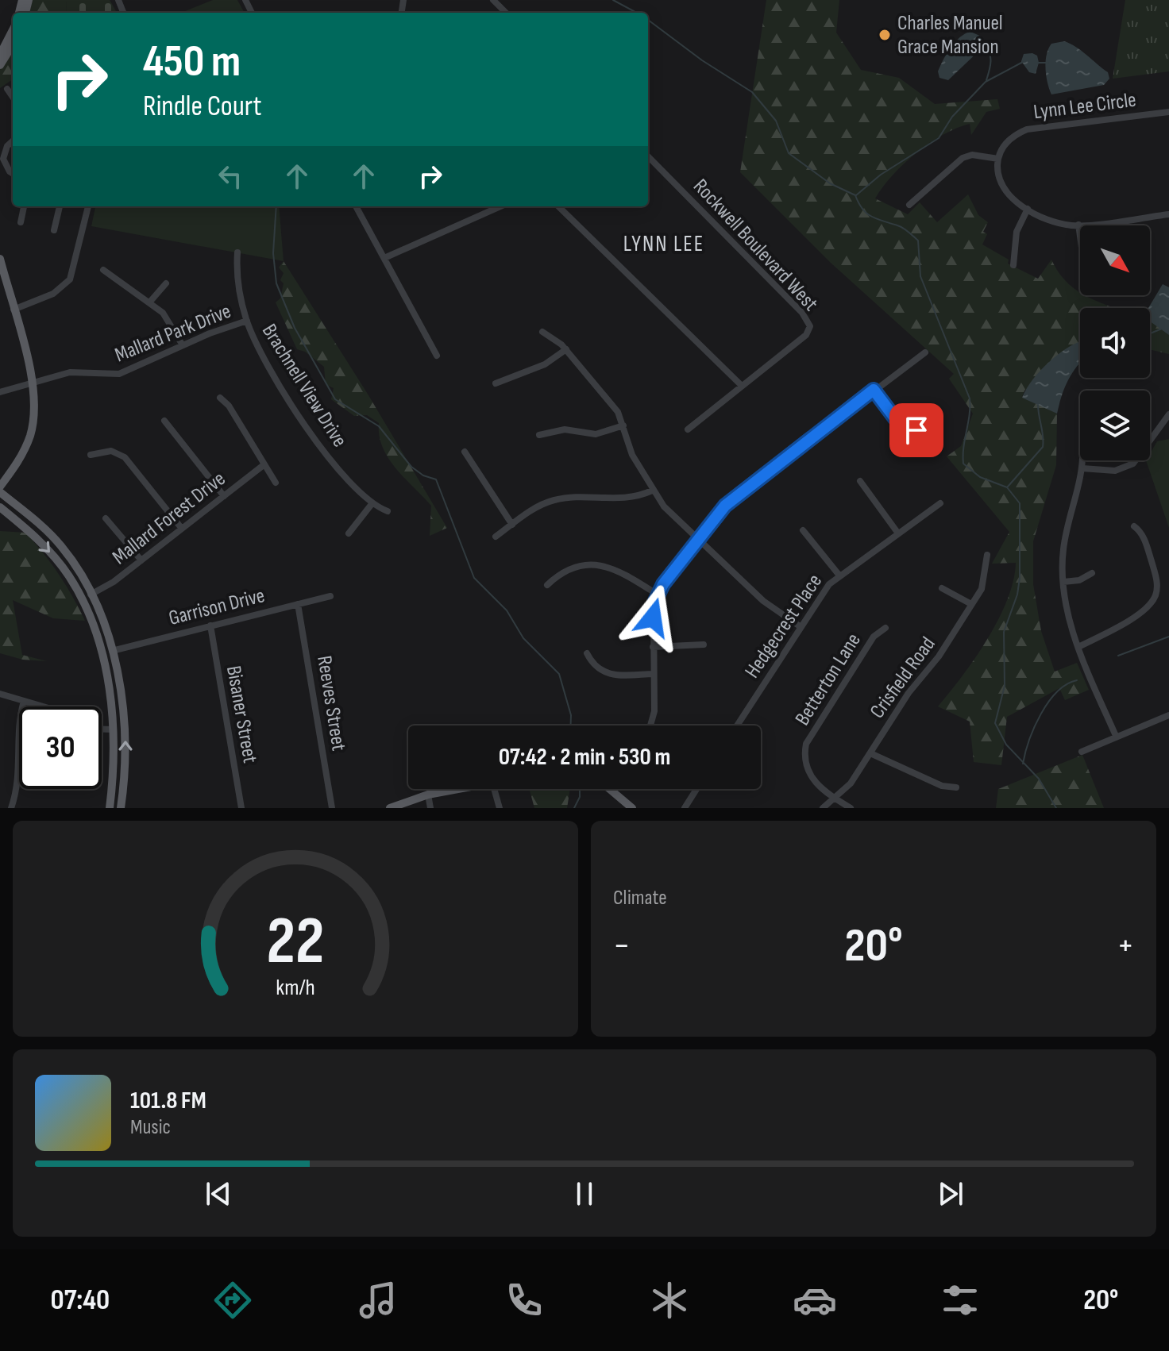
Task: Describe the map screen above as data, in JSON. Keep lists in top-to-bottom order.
{
  "streets": {
    "street": [
      "Lynn Lee Circle",
      "Rockwell Boulevard West",
      "Mallard Park Drive",
      "Brachnell View Drive",
      "Mallard Forest Drive",
      "Garrison Drive",
      "Hedgecrest Place",
      "Crisfield Road",
      "Betterton Lane",
      "Reeves Street",
      "Bisaner Street"
    ]
  },
  "crossings": [
    ["Mallard Park Drive", "Brachnell View Drive"],
    ["Garrison Drive", "Reeves Street"],
    ["Garrison Drive", "Bisaner Street"],
    ["Crisfield Road", "Betterton Lane"]
  ],
  "districts": ["LYNN LEE"],
  "places": ["Charles Manuel Grace Mansion"],
  "north": "bottom right",
  "page": {
    "turn": ["450 m", "Rindle Court"],
    "limit": "30",
    "trip": "07:42 · 2 min · 530 m",
    "tile": "Climate",
    "heat": ["−", "20°", "+"],
    "song": ["101.8 FM", "Music"],
    "tabs": ["07:40", "20°"],
    "gauge": ["22", "km/h"]
  }
}
